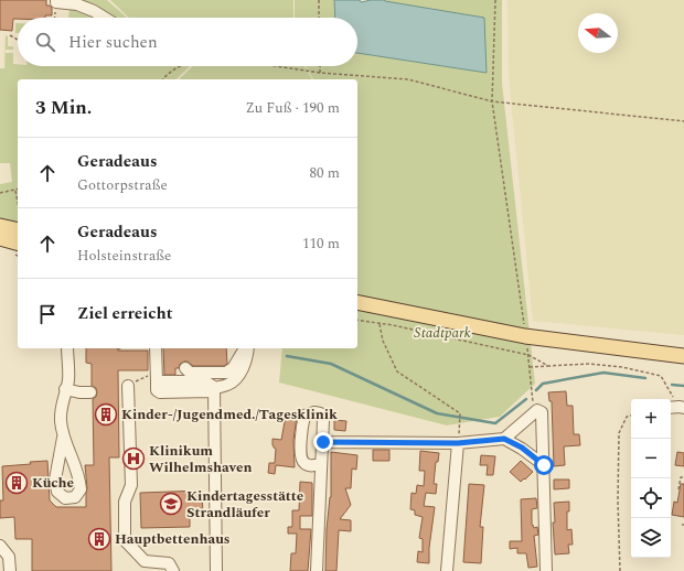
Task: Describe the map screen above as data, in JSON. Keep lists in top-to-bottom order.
{
  "parks": ["Stadtpark"],
  "places": {
    "building": ["Kinder-/Jugendmed./Tagesklinik", "Küche", "Hauptbettenhaus"],
    "hospital": ["Klinikum Wilhelmshaven"],
    "school or university": ["Kindertagesstätte Strandläufer"]
  },
  "north": "left",
  "page": {
    "search": "Hier suchen",
    "heading": ["3 Min.", "Zu Fuß · 190 m"],
    "list": [
      ["Geradeaus", "Gottorpstraße", "80 m"],
      ["Geradeaus", "Holsteinstraße", "110 m"],
      "Ziel erreicht"
    ],
    "map_buttons": ["+", "−"]
  }
}
